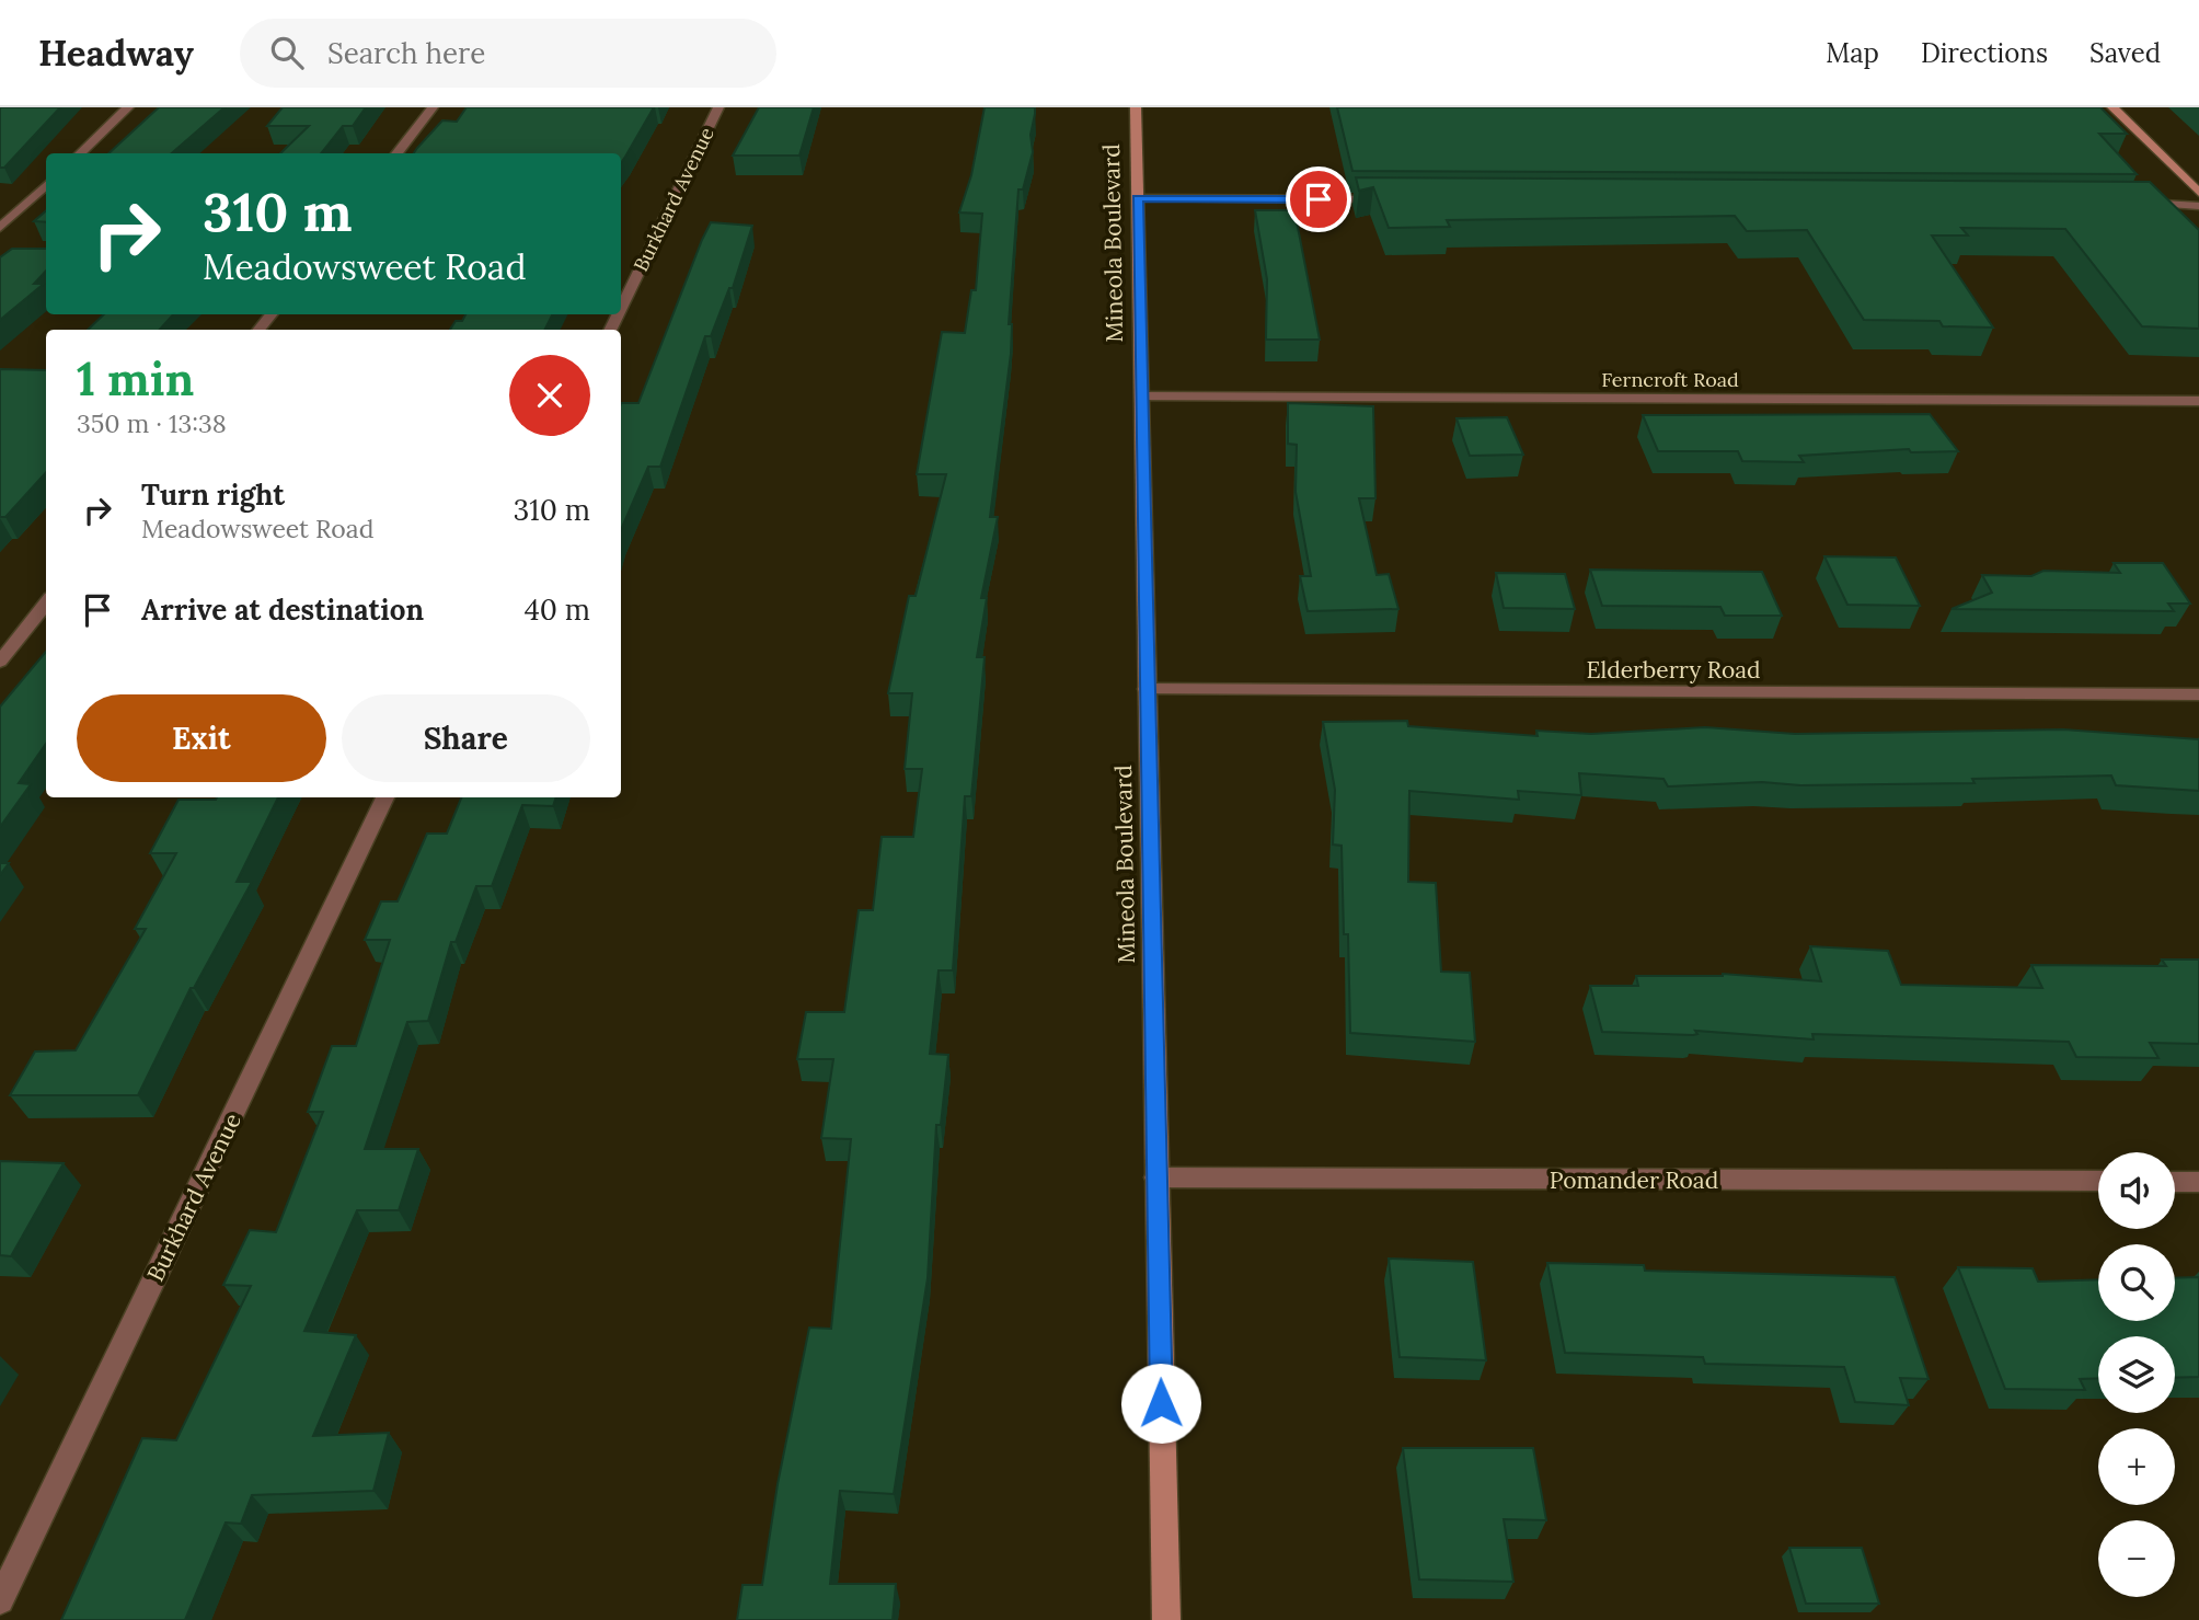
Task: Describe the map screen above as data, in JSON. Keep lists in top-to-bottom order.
{
  "streets": {
    "main road": ["Mineola Boulevard"],
    "street": [
      "Burkhard Avenue",
      "Ferncroft Road",
      "Elderberry Road",
      "Pomander Road"
    ]
  },
  "crossings": [
    ["Mineola Boulevard", "Ferncroft Road"],
    ["Mineola Boulevard", "Elderberry Road"],
    ["Mineola Boulevard", "Pomander Road"]
  ],
  "page": {
    "header": "Headway",
    "search": "Search here",
    "nav": ["Map", "Directions", "Saved"],
    "turn": ["310 m", "Meadowsweet Road"],
    "heading": ["1 min", "350 m · 13:38"],
    "list": [
      {
        "name": "Turn right",
        "note": "Meadowsweet Road",
        "value": "310 m"
      },
      {
        "name": "Arrive at destination",
        "value": "40 m"
      }
    ],
    "buttons": ["Exit", "Share"],
    "map_buttons": ["+", "−"]
  }
}
